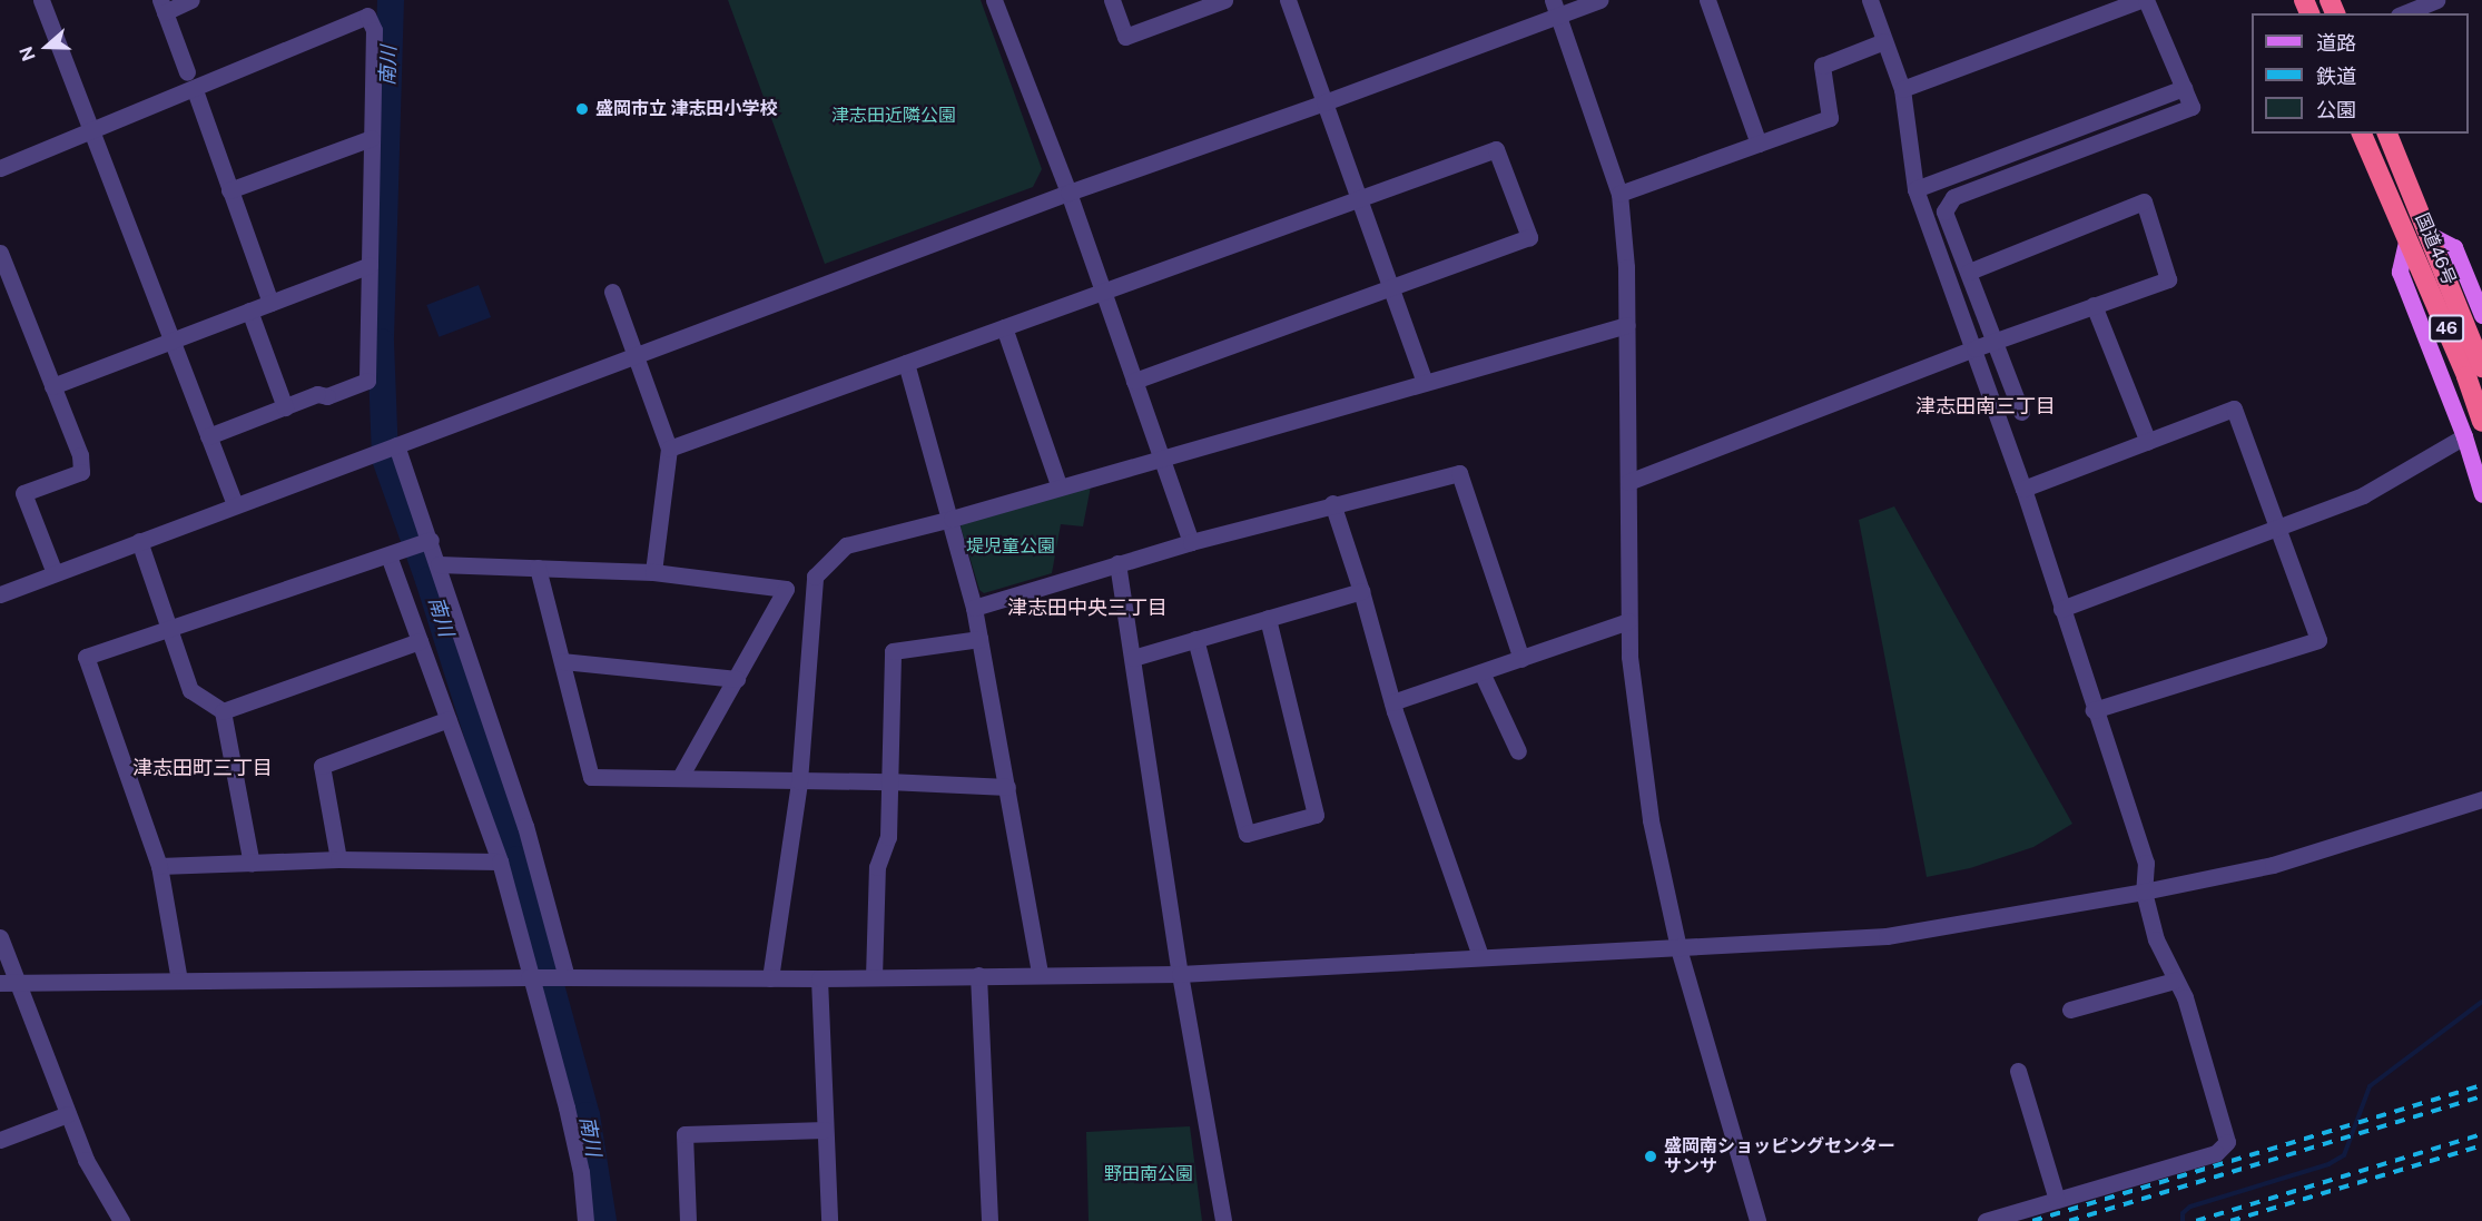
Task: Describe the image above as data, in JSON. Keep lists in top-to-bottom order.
{
  "streets": {
    "highway": ["国道46号", "46"]
  },
  "districts": ["津志田南三丁目", "津志田中央三丁目", "津志田町三丁目"],
  "water": ["南川"],
  "parks": ["津志田近隣公園", "堤児童公園", "野田南公園"],
  "places": ["盛岡市立 津志田小学校", "盛岡南ショッピングセンター サンサ"],
  "legend": ["道路", "鉄道", "公園"],
  "north": "left"
}
